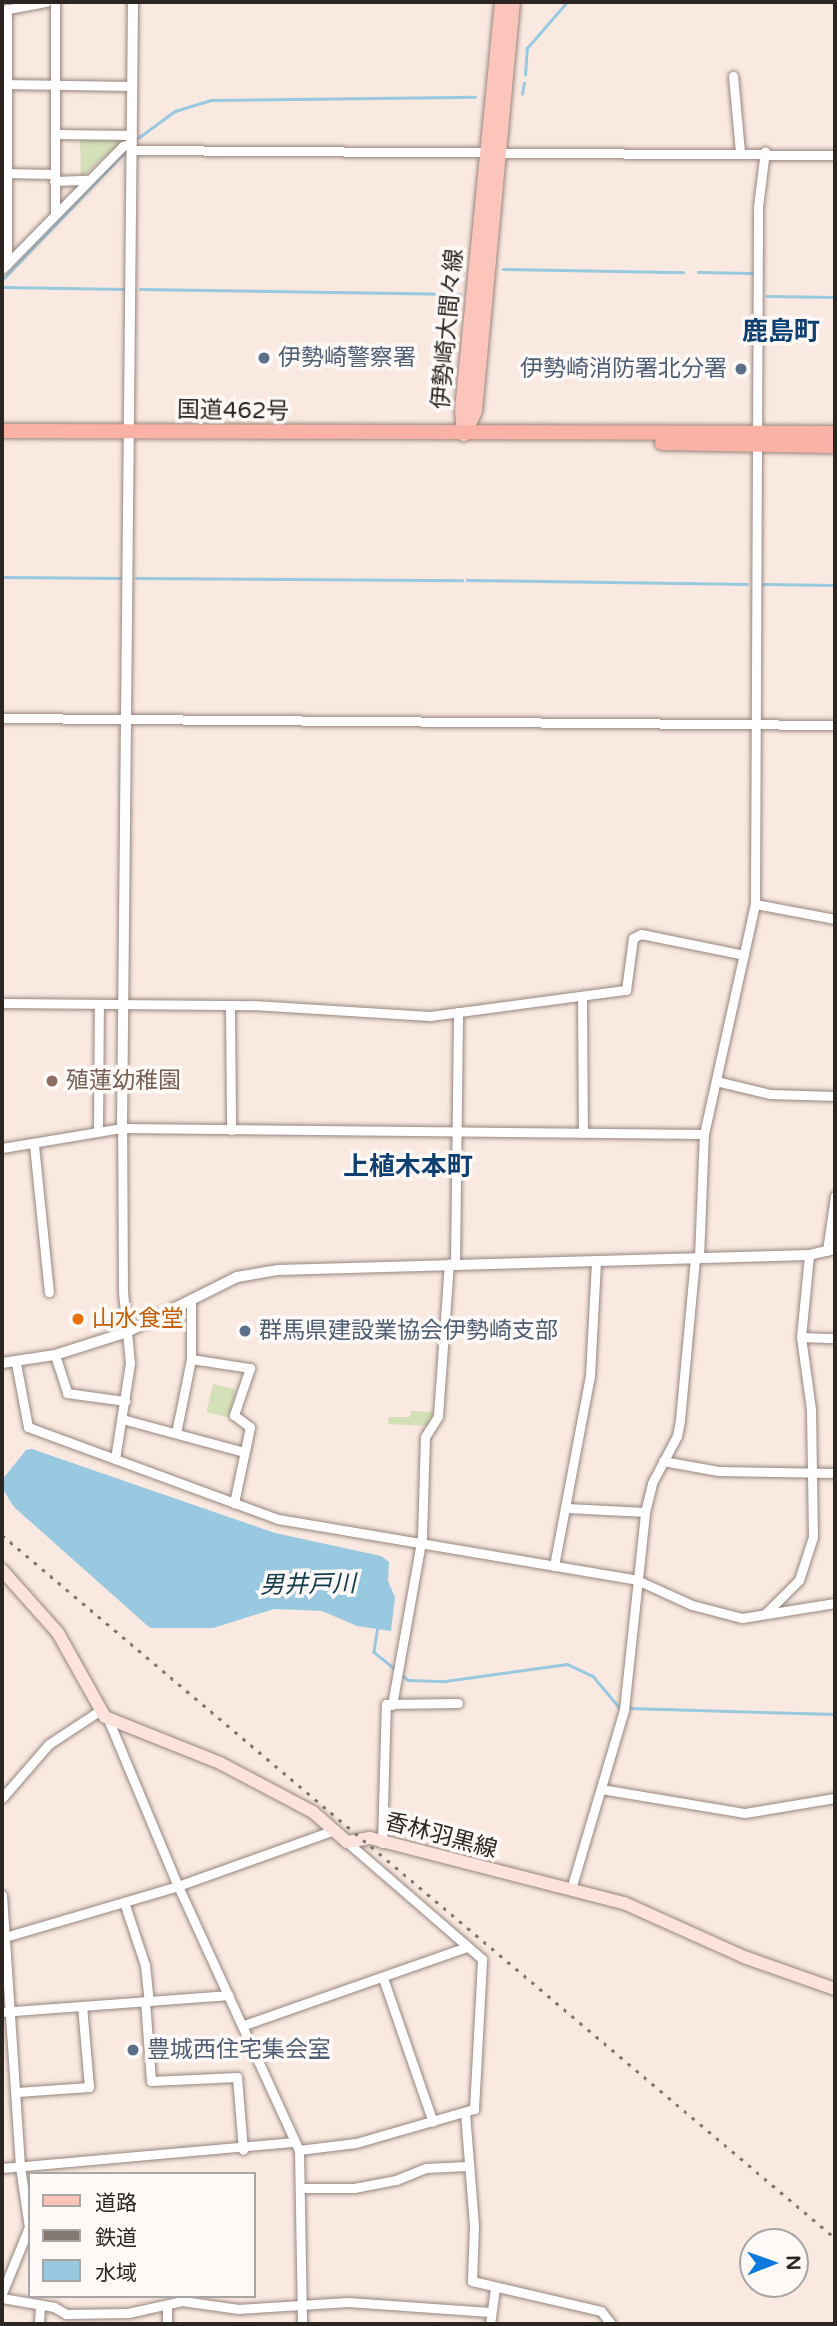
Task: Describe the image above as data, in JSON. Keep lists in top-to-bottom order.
{
  "streets": {
    "highway": ["国道462号"],
    "main road": ["伊勢崎大間々線", "香林羽黒線"]
  },
  "crossings": [
    ["伊勢崎大間々線", "国道462号"]
  ],
  "districts": ["鹿島町", "上植木本町"],
  "water": ["男井戸川"],
  "places": [
    "伊勢崎警察署",
    "伊勢崎消防署北分署",
    "殖蓮幼稚園",
    "山水食堂",
    "群馬県建設業協会伊勢崎支部",
    "豊城西住宅集会室"
  ],
  "legend": ["道路", "鉄道", "水域"],
  "north": "right"
}
